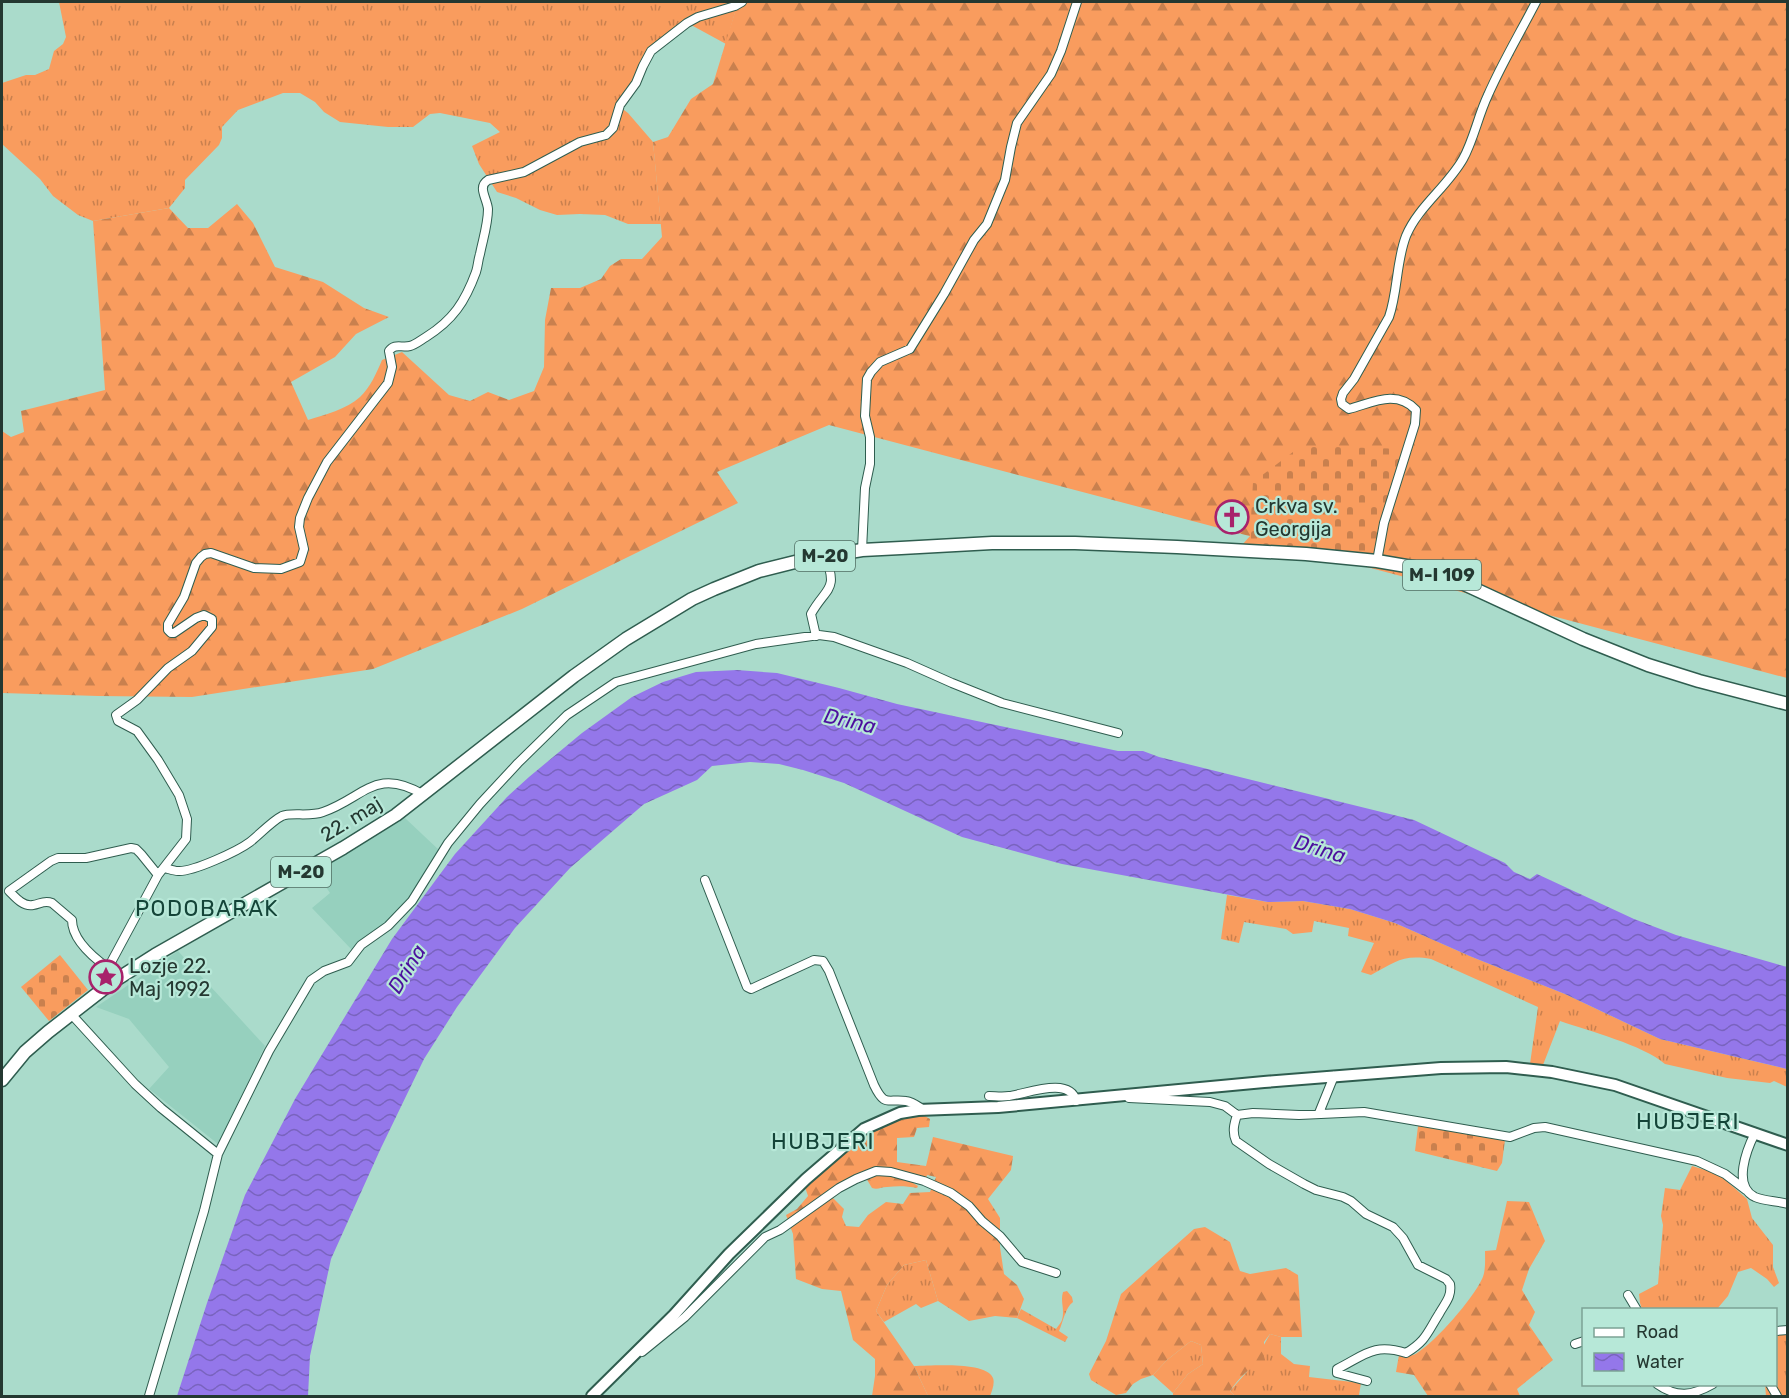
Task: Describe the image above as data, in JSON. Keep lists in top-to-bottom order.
{
  "streets": {
    "main road": ["M-20", "M-I 109", "22. maj"]
  },
  "crossings": [
    ["M-20", "M-I 109"],
    ["M-20", "22. maj"]
  ],
  "districts": ["PODOBARAK", "HUBJERI", "HUBJERI"],
  "water": ["Drina"],
  "places": {
    "church": ["Crkva sv. Georgija"],
    "place": ["Lozje 22. Maj 1992"]
  },
  "legend": ["Road", "Water"]
}
